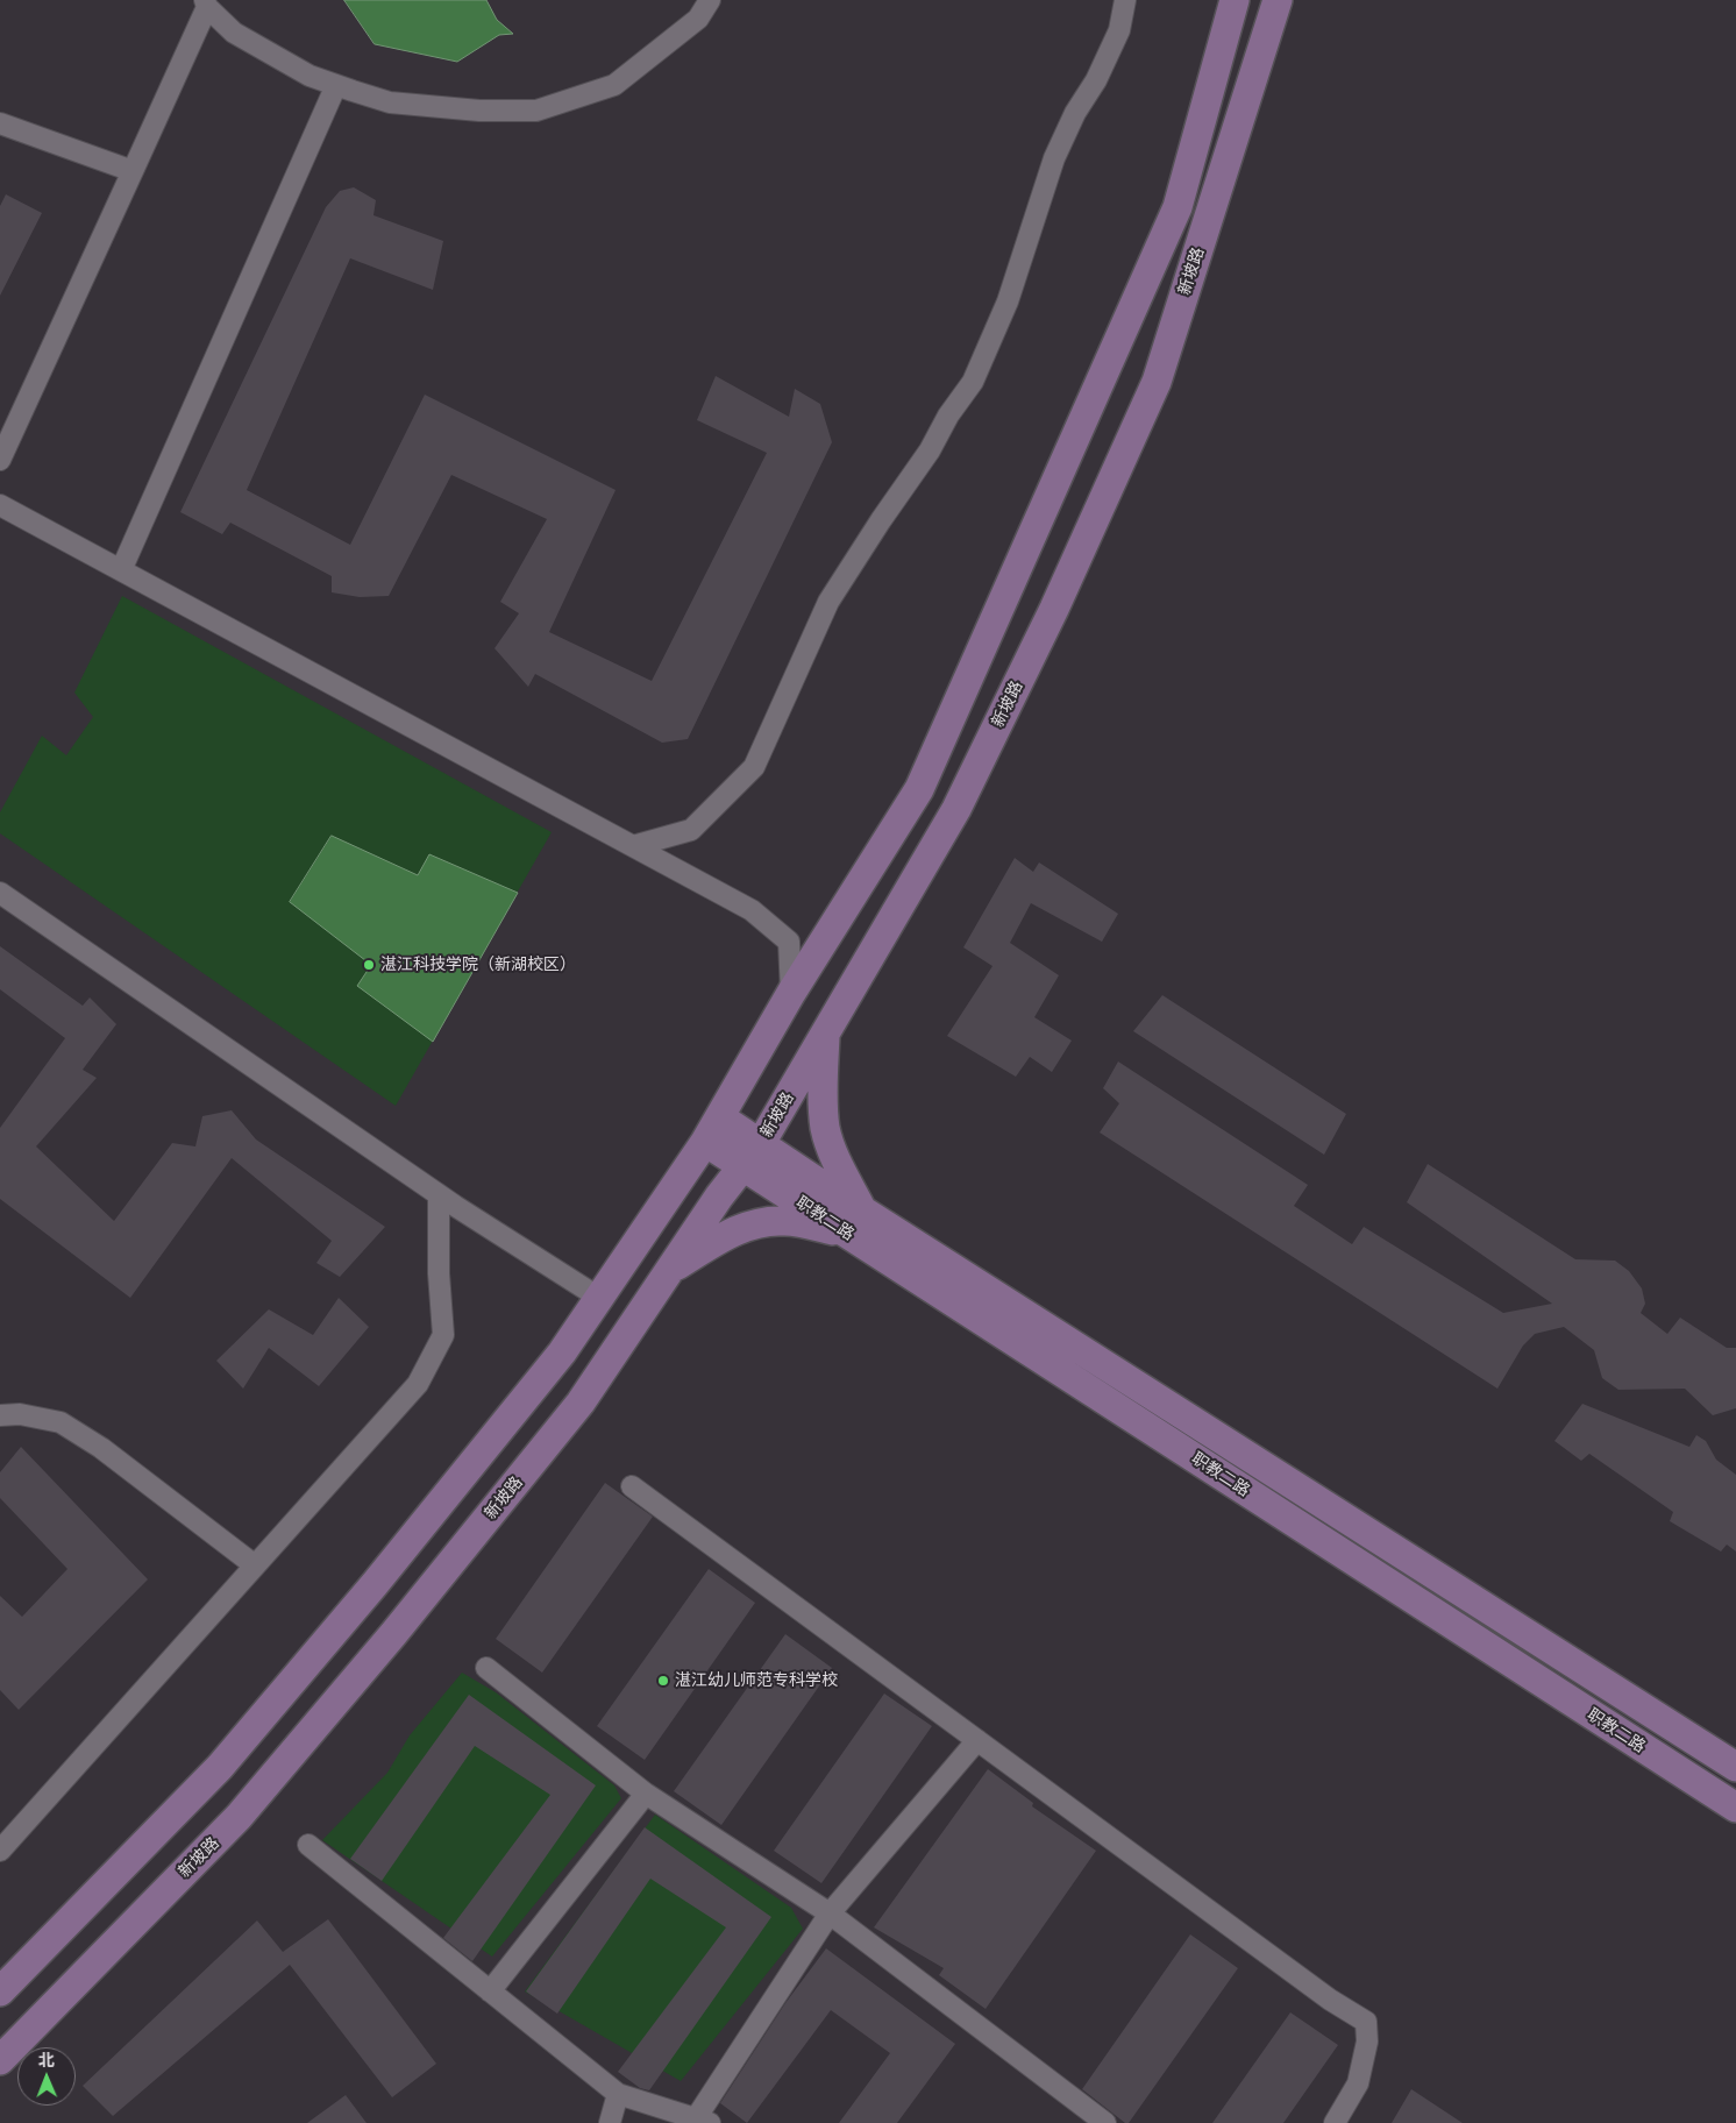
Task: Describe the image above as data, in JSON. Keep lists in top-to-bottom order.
{
  "streets": {
    "street": ["新坡路", "职教二路"]
  },
  "crossings": [
    ["新坡路", "职教二路"]
  ],
  "places": ["湛江科技学院（新湖校区）", "湛江幼儿师范专科学校"],
  "north": "top"
}
